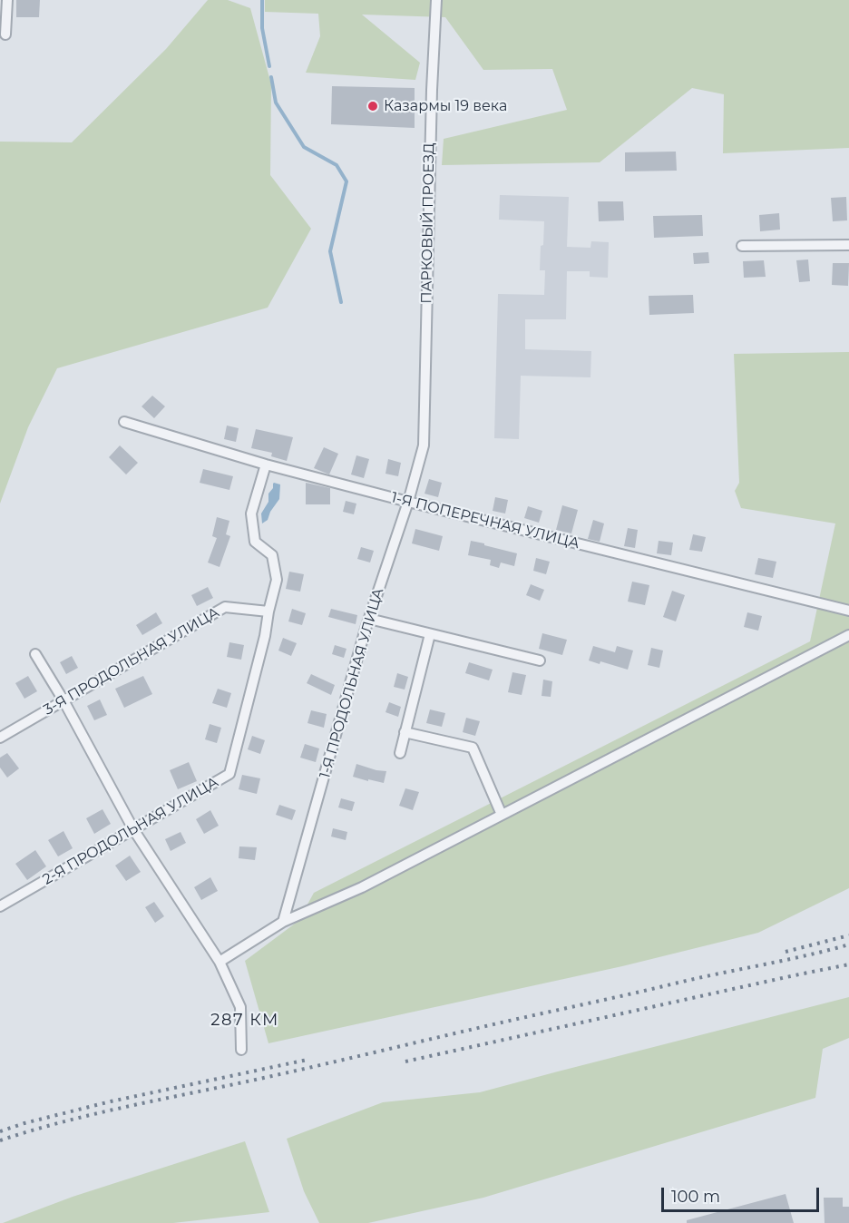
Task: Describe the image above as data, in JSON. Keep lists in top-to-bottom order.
{
  "streets": {
    "street": [
      "ПАРКОВЫЙ ПРОЕЗД",
      "1-Я ПОПЕРЕЧНАЯ УЛИЦА",
      "3-Я ПРОДОЛЬНАЯ УЛИЦА",
      "1-Я ПРОДОЛЬНАЯ УЛИЦА",
      "2-Я ПРОДОЛЬНАЯ УЛИЦА"
    ]
  },
  "crossings": [
    ["ПАРКОВЫЙ ПРОЕЗД", "1-Я ПРОДОЛЬНАЯ УЛИЦА"],
    ["1-Я ПОПЕРЕЧНАЯ УЛИЦА", "1-Я ПРОДОЛЬНАЯ УЛИЦА"],
    ["1-Я ПОПЕРЕЧНАЯ УЛИЦА", "2-Я ПРОДОЛЬНАЯ УЛИЦА"],
    ["3-Я ПРОДОЛЬНАЯ УЛИЦА", "2-Я ПРОДОЛЬНАЯ УЛИЦА"]
  ],
  "districts": ["287 КМ"],
  "places": ["Казармы 19 века"],
  "scale_bar": "100 m"
}
